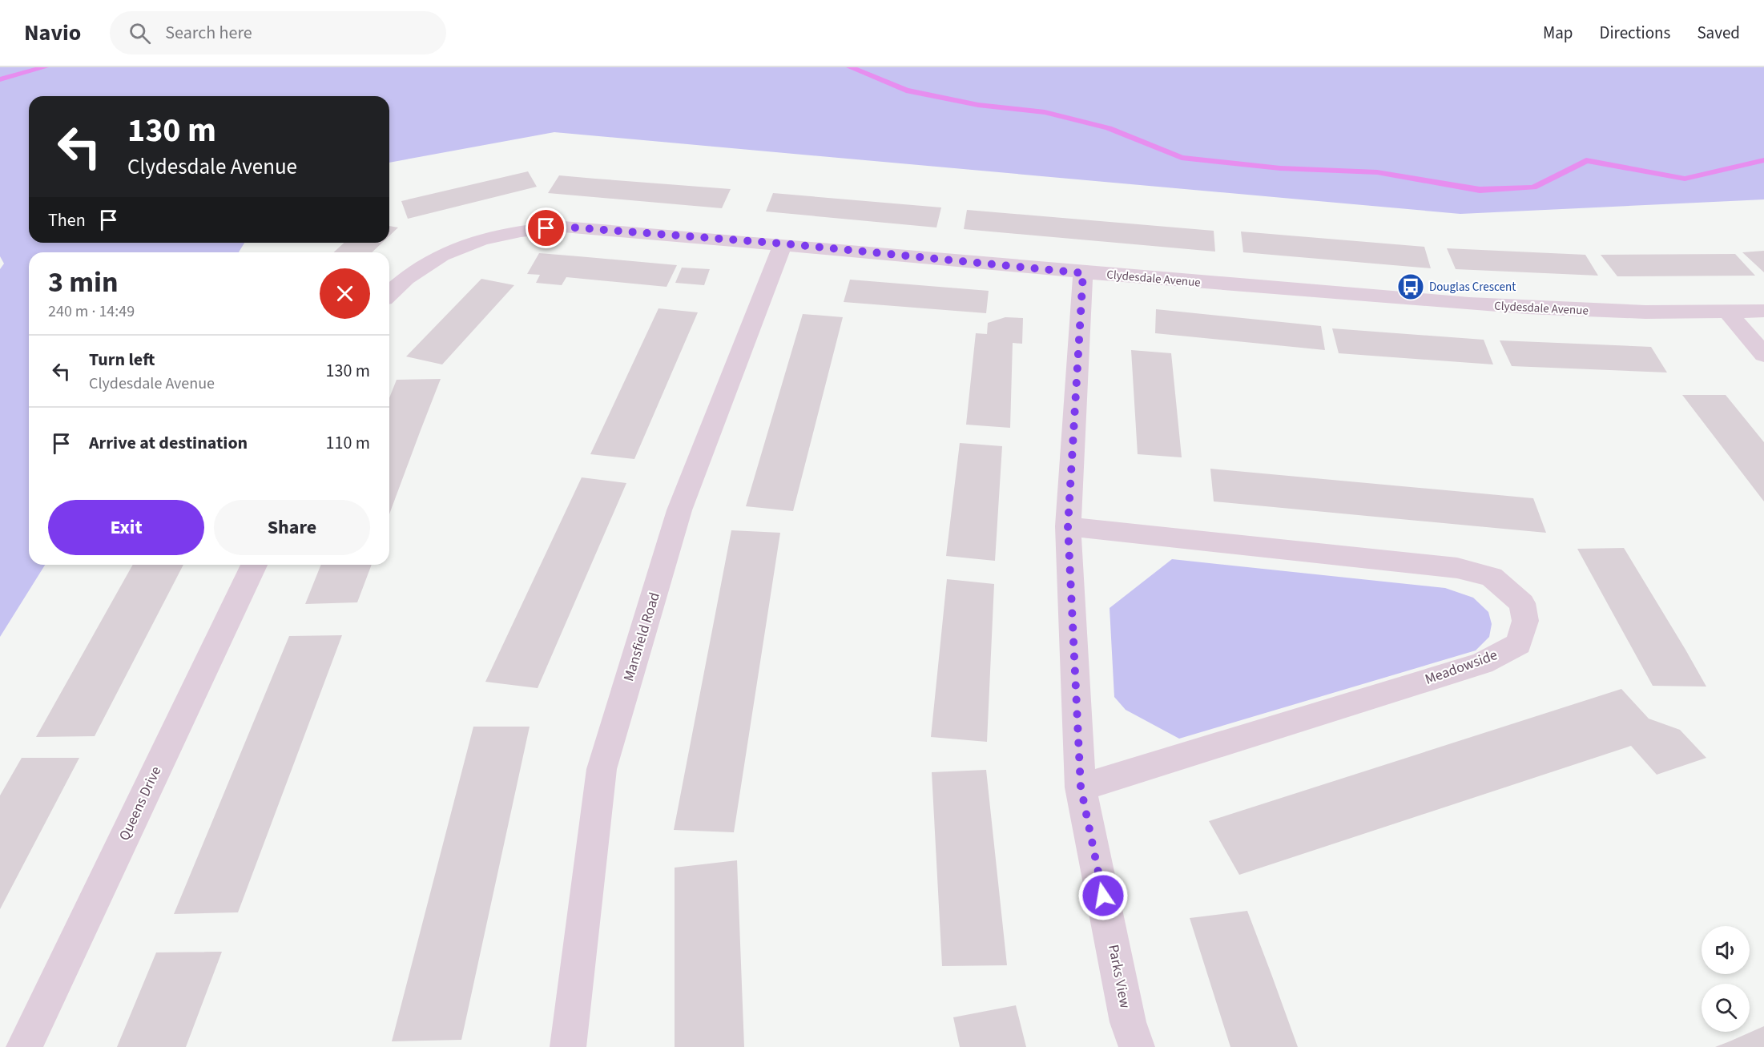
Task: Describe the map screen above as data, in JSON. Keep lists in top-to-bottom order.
{
  "streets": {
    "street": [
      "Clydesdale Avenue",
      "Mansfield Road",
      "Meadowside",
      "Queens Drive",
      "Parks View"
    ]
  },
  "crossings": [
    ["Clydesdale Avenue", "Mansfield Road"],
    ["Clydesdale Avenue", "Parks View"],
    ["Meadowside", "Parks View"]
  ],
  "places": {
    "bus stop": ["Douglas Crescent"]
  },
  "page": {
    "header": "Navio",
    "search": "Search here",
    "nav": ["Map", "Directions", "Saved"],
    "turn": ["130 m", "Clydesdale Avenue"],
    "then": "Then",
    "heading": ["3 min", "240 m · 14:49"],
    "list": [
      {
        "name": "Turn left",
        "note": "Clydesdale Avenue",
        "value": "130 m"
      },
      {
        "name": "Arrive at destination",
        "value": "110 m"
      }
    ],
    "buttons": ["Exit", "Share"]
  }
}
